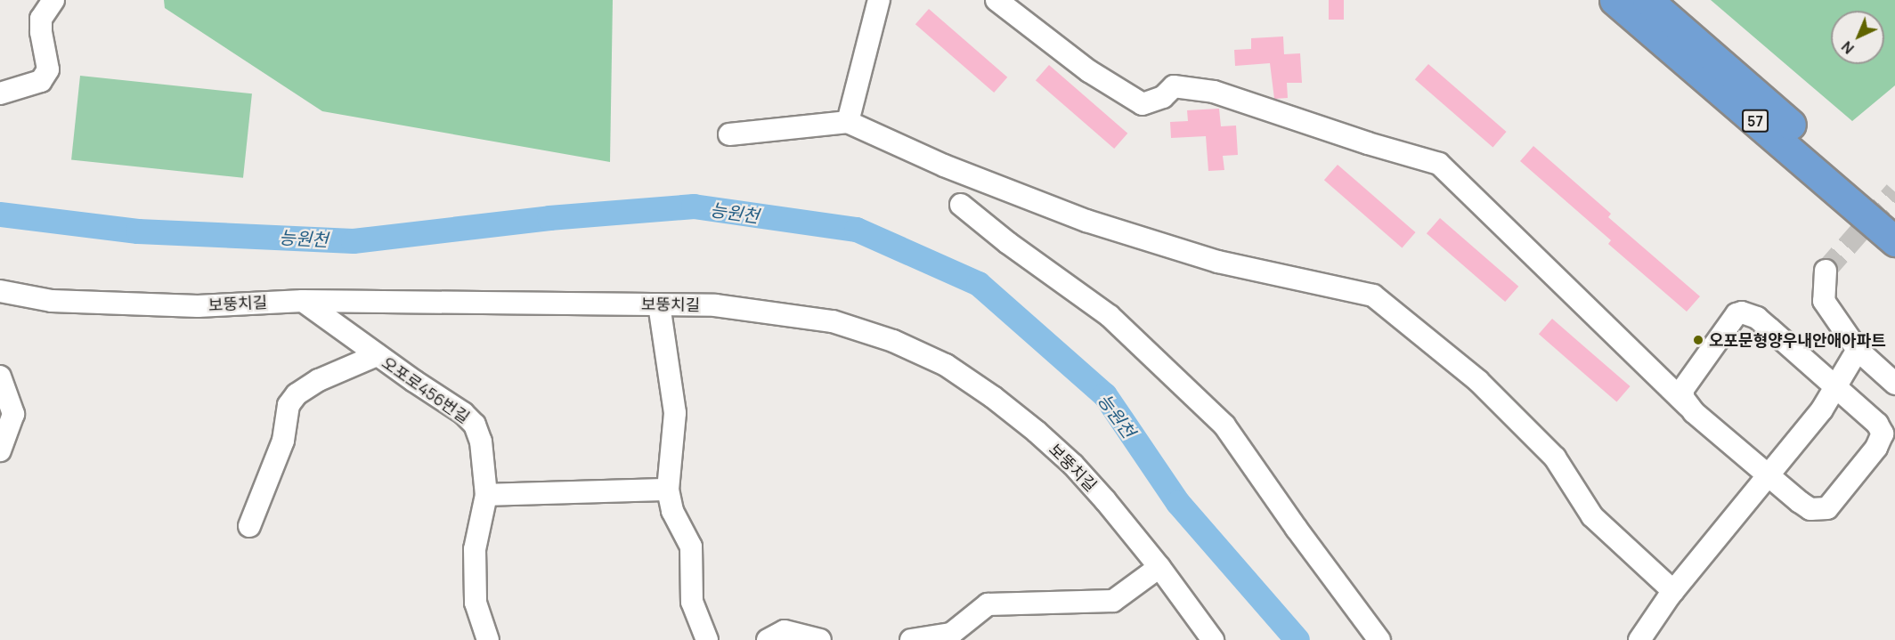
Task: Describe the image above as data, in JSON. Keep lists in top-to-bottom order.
{
  "streets": {
    "highway": ["57"],
    "street": ["보뚱치길", "오포로456번길"]
  },
  "crossings": [
    ["보뚱치길", "오포로456번길"]
  ],
  "water": ["능원천"],
  "places": ["오포문형양우내안애아파트"],
  "north": "bottom left"
}
